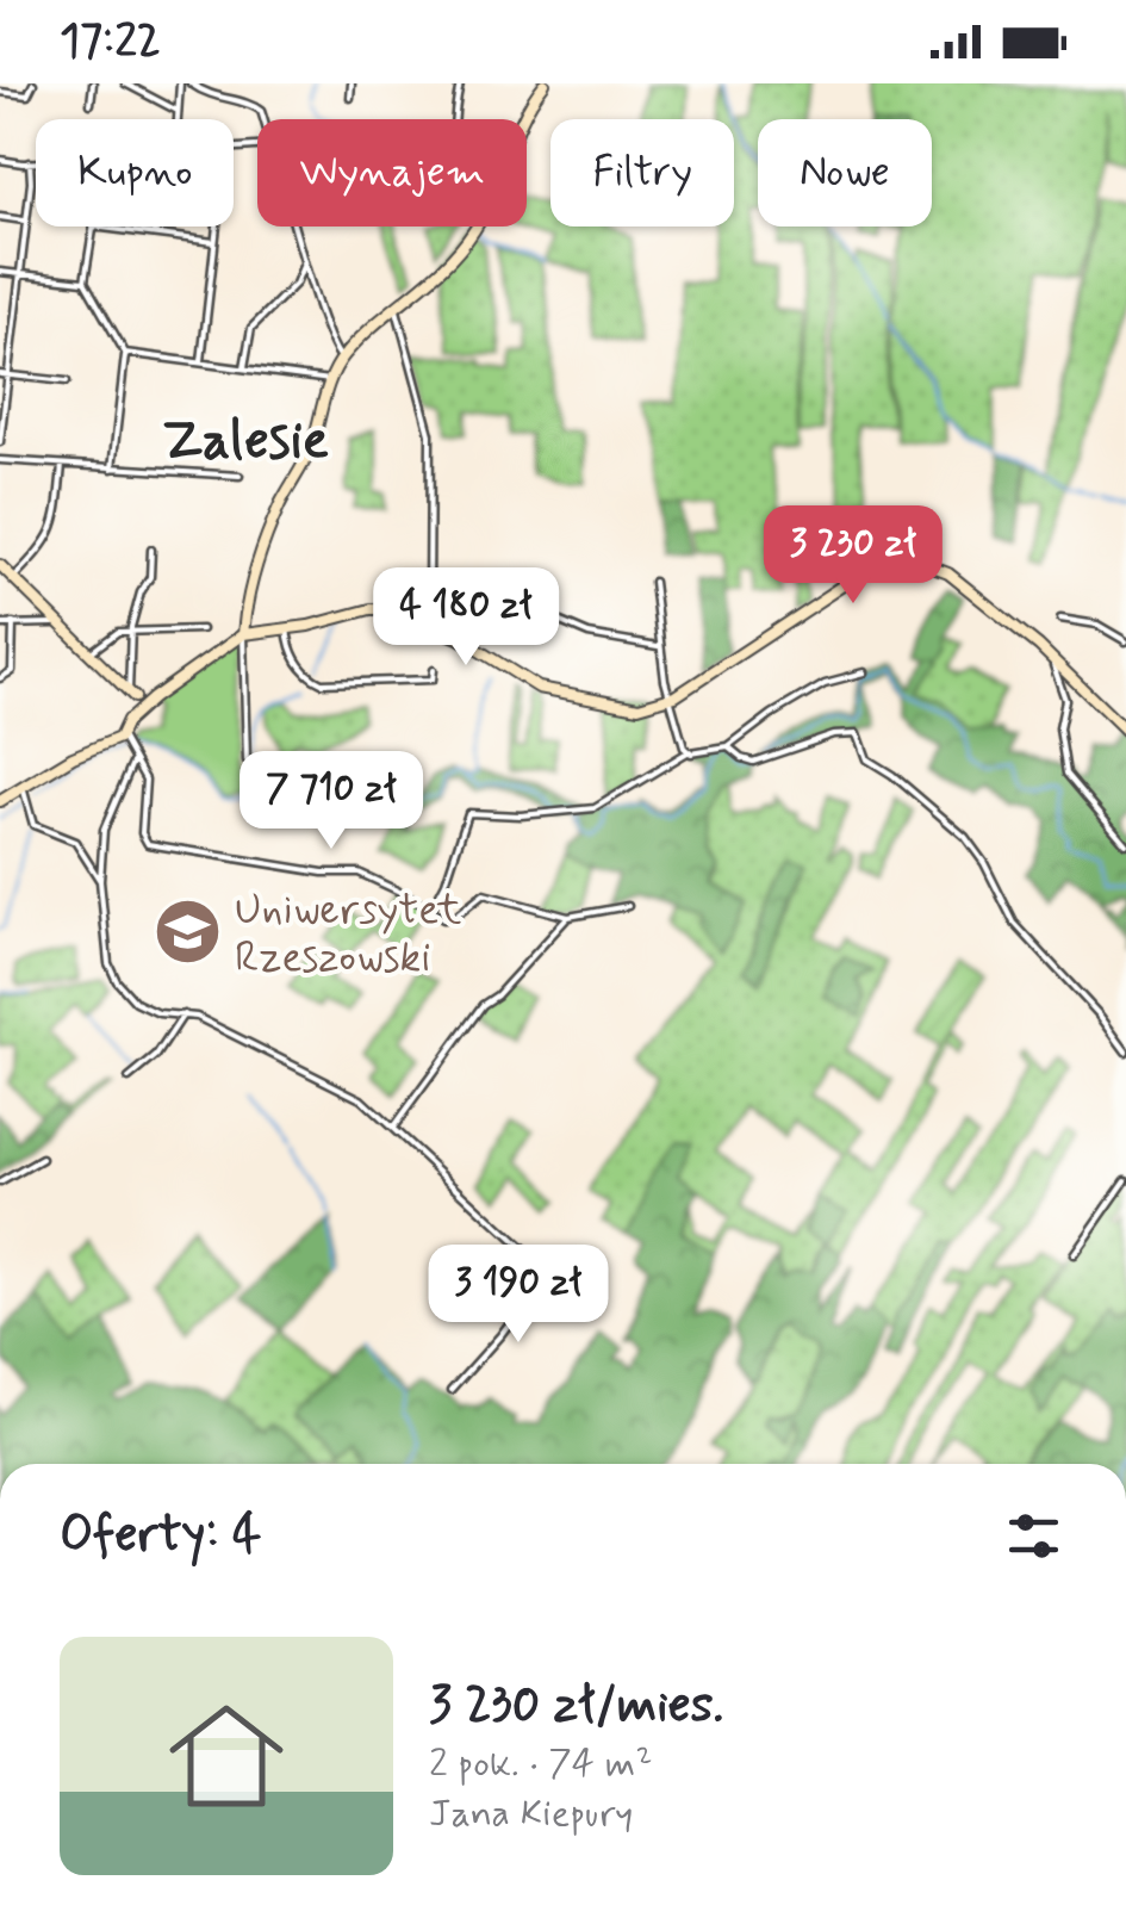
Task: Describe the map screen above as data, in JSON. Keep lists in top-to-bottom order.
{
  "districts": ["Zalesie"],
  "places": {
    "school or university": ["Uniwersytet Rzeszowski"]
  },
  "page": {
    "status": "17:22",
    "chip": [
      "Kupno",
      "Wynajem",
      "Filtry",
      "Nowe"
    ],
    "price": [
      "3 230 zł",
      "4 180 zł",
      "7 710 zł",
      "3 190 zł"
    ],
    "heading": "Oferty: 4",
    "list": [
      {
        "name": "3 230 zł/mies.",
        "note": "2 pok. · 74 m² · Jana Kiepury"
      }
    ]
  }
}
